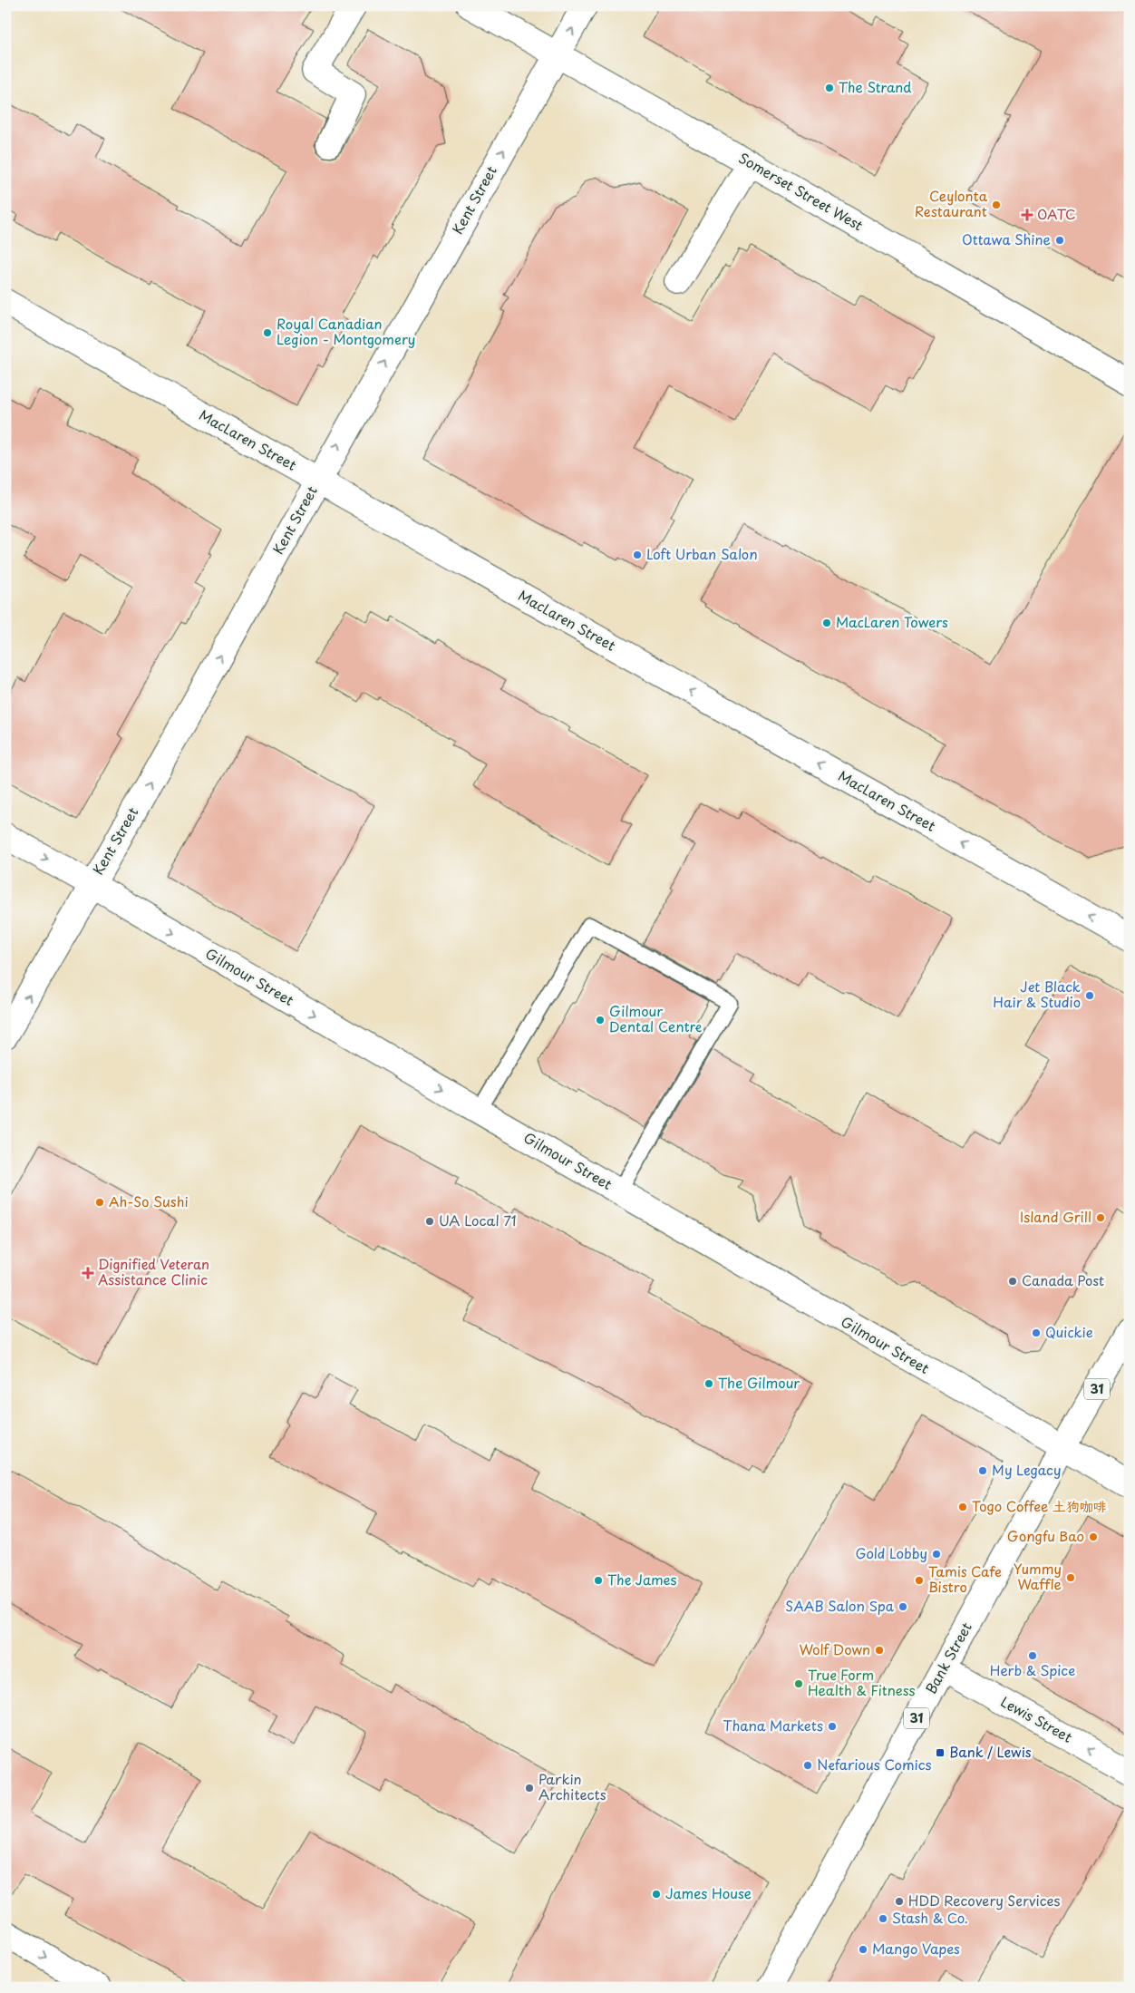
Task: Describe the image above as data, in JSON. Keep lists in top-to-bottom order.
{
  "streets": {
    "street": [
      "Somerset Street West",
      "Kent Street",
      "MacLaren Street",
      "Gilmour Street",
      "31",
      "Bank Street",
      "Lewis Street"
    ]
  },
  "crossings": [
    ["Somerset Street West", "Kent Street"],
    ["Kent Street", "MacLaren Street"],
    ["Kent Street", "Gilmour Street"],
    ["Gilmour Street", "Bank Street"],
    ["Bank Street", "Lewis Street"]
  ],
  "one_way": [
    "Kent Street",
    "MacLaren Street",
    "Gilmour Street",
    "Lewis Street"
  ],
  "places": {
    "other": [
      "The Strand",
      "Ceylonta Restaurant",
      "Ottawa Shine",
      "Royal Canadian Legion - Montgomery",
      "Loft Urban Salon",
      "MacLaren Towers",
      "Jet Black Hair & Studio",
      "Gilmour Dental Centre",
      "Ah-So Sushi",
      "Island Grill",
      "UA Local 71",
      "Canada Post",
      "Quickie",
      "The Gilmour",
      "My Legacy",
      "Togo Coffee 土狗咖啡",
      "Gongfu Bao",
      "Gold Lobby",
      "Yummy Waffle",
      "The James",
      "Tamis Cafe Bistro",
      "SAAB Salon Spa",
      "Wolf Down",
      "Herb & Spice",
      "True Form Health & Fitness",
      "Thana Markets",
      "Nefarious Comics",
      "Parkin Architects",
      "James House",
      "HDD Recovery Services",
      "Stash & Co.",
      "Mango Vapes"
    ],
    "health": ["OATC", "Dignified Veteran Assistance Clinic"],
    "transit": ["Bank / Lewis"]
  }
}
